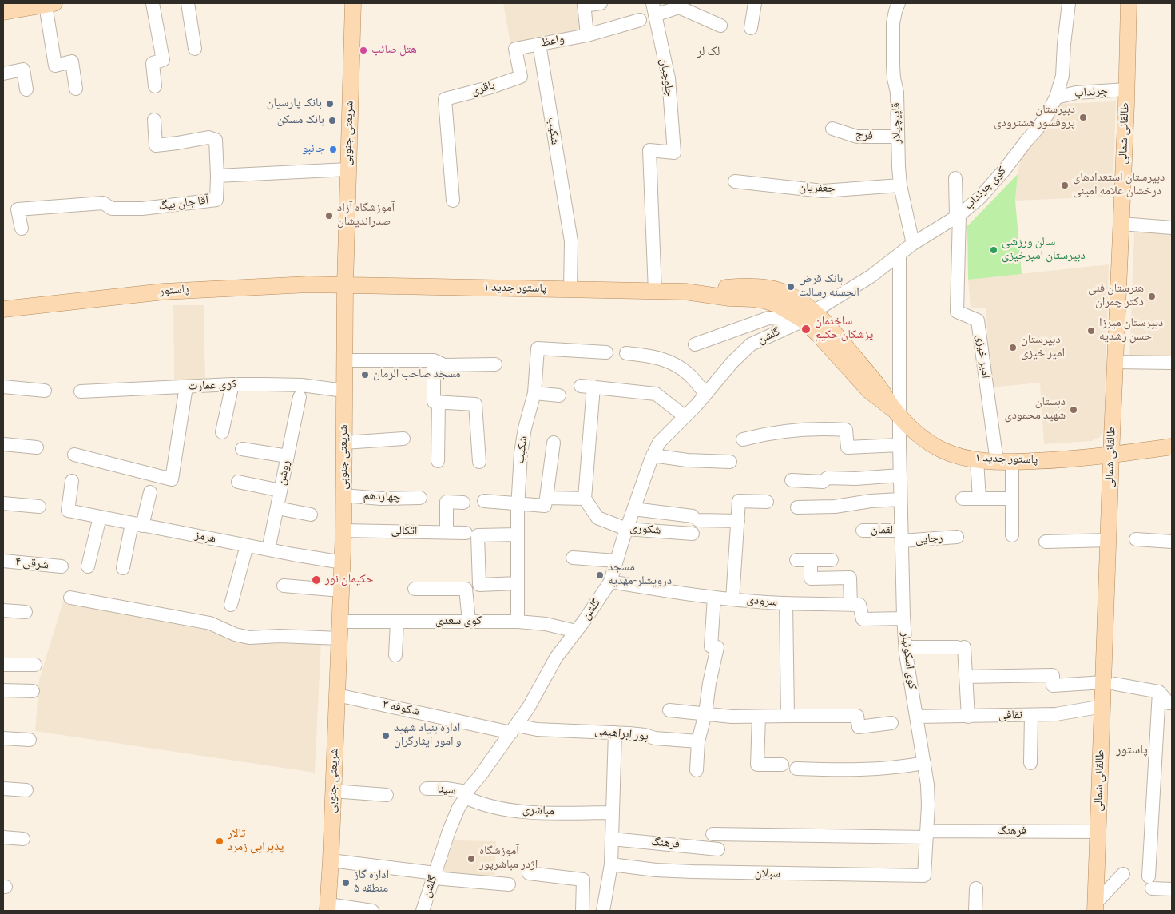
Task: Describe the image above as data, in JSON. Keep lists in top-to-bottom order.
{
  "streets": {
    "main road": [
      "شریعتی جنوبی",
      "طالقانی شمالی",
      "پاستور جدید ۱",
      "پاستور"
    ],
    "street": [
      "واعظ",
      "چلوچیان",
      "باقری",
      "چرنداب",
      "قاپیچیلار",
      "شکیب",
      "فرج",
      "جعفریان",
      "کوی چرنداب",
      "آقا جان بیگ",
      "گلشن",
      "امیر خیزی",
      "کوی عمارت",
      "روشن",
      "چهاردهم",
      "شکوری",
      "لقمان",
      "اتکالی",
      "هرمز",
      "رجایی",
      "۴ شرقی",
      "سرودی",
      "کوی سعدی",
      "کوی اسکوئیلر",
      "شکوفه ۳",
      "نقافی",
      "پور ابراهیمی",
      "سینا",
      "مباشری",
      "فرهنگ",
      "سبلان"
    ]
  },
  "crossings": [
    ["واعظ", "باقری"],
    ["واعظ", "شکیب"],
    ["چلوچیان", "پاستور جدید ۱"],
    ["چرنداب", "طالقانی شمالی"],
    ["چرنداب", "کوی چرنداب"],
    ["قاپیچیلار", "فرج"],
    ["قاپیچیلار", "جعفریان"],
    ["قاپیچیلار", "کوی چرنداب"],
    ["شکیب", "پاستور جدید ۱"],
    ["شکیب", "کوی سعدی"],
    ["شریعتی جنوبی", "پاستور جدید ۱"],
    ["شریعتی جنوبی", "پاستور"],
    ["شریعتی جنوبی", "کوی عمارت"],
    ["شریعتی جنوبی", "چهاردهم"],
    ["شریعتی جنوبی", "اتکالی"],
    ["شریعتی جنوبی", "هرمز"],
    ["شریعتی جنوبی", "کوی سعدی"],
    ["شریعتی جنوبی", "شکوفه ۳"],
    ["طالقانی شمالی", "پاستور جدید ۱"],
    ["طالقانی شمالی", "نقافی"],
    ["طالقانی شمالی", "فرهنگ"],
    ["کوی چرنداب", "پاستور جدید ۱"],
    ["کوی چرنداب", "گلشن"],
    ["کوی چرنداب", "امیر خیزی"],
    ["کوی چرنداب", "کوی اسکوئیلر"],
    ["پاستور جدید ۱", "پاستور"],
    ["پاستور جدید ۱", "گلشن"],
    ["پاستور جدید ۱", "امیر خیزی"],
    ["پاستور جدید ۱", "کوی اسکوئیلر"],
    ["گلشن", "شکوری"],
    ["گلشن", "سرودی"],
    ["گلشن", "کوی سعدی"],
    ["گلشن", "شکوفه ۳"],
    ["گلشن", "پور ابراهیمی"],
    ["گلشن", "سینا"],
    ["گلشن", "مباشری"],
    ["روشن", "هرمز"],
    ["لقمان", "رجایی"],
    ["لقمان", "کوی اسکوئیلر"],
    ["رجایی", "کوی اسکوئیلر"],
    ["کوی اسکوئیلر", "نقافی"],
    ["کوی اسکوئیلر", "فرهنگ"],
    ["کوی اسکوئیلر", "سبلان"],
    ["شکوفه ۳", "پور ابراهیمی"],
    ["سینا", "مباشری"]
  ],
  "districts": ["لک لر", "پاستور"],
  "places": [
    "هتل صائب",
    "بانک پارسیان",
    "دبیرستان پروفسور هشترودی",
    "بانک مسکن",
    "جانبو",
    "دبیرستان استعدادهای درخشان علامه امینی",
    "آموزشگاه آزاد صدراندیشان",
    "سالن ورزشی دبیرستان امیرخیزی",
    "بانک قرض الحسنه رسالت",
    "هنرستان فنی دکتر چمران",
    "ساختمان پزشکان حکیم",
    "دبیرستان میرزا حسن رشدیه",
    "دبیرستان امیر خیزی",
    "مسجد صاحب الزمان",
    "دبستان شهید محمودی",
    "مسجد درویشلر-مهدیه",
    "حکیمان نور",
    "اداره بنیاد شهید و امور ایثارگران",
    "تالار پذیرایی زمرد",
    "آموزشگاه اژدر مباشرپور",
    "اداره گاز منطقه ۵"
  ]
}
